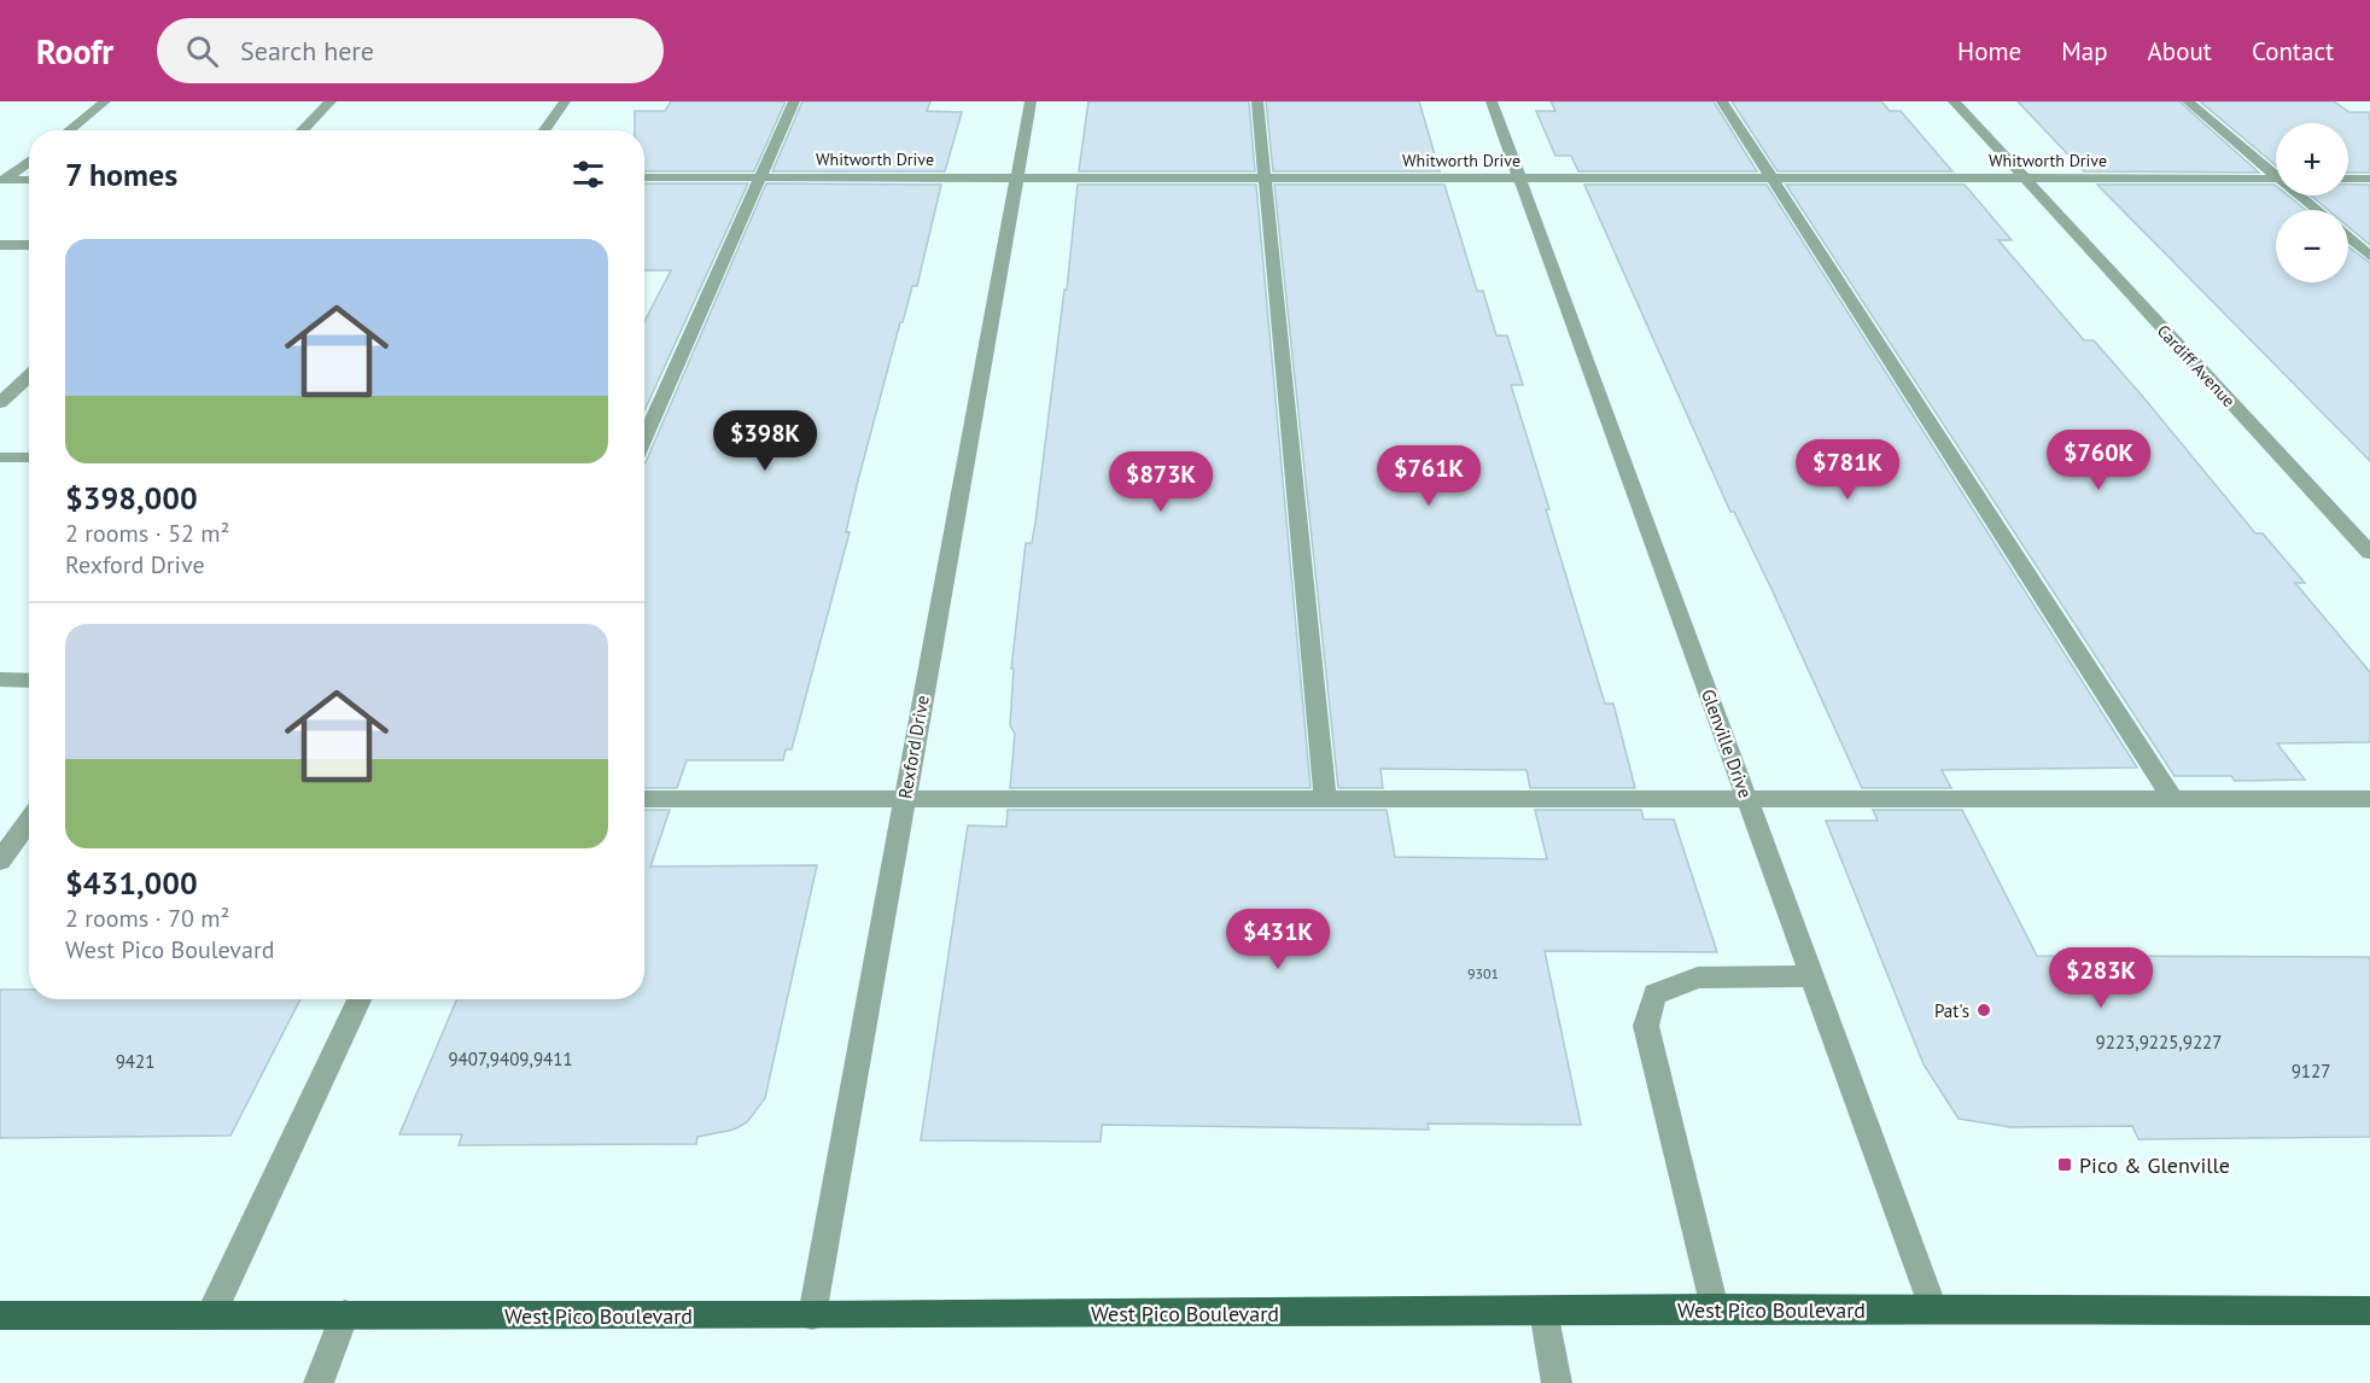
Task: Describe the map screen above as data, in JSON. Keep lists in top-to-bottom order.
{
  "streets": {
    "main road": ["West Pico Boulevard"],
    "street": [
      "Whitworth Drive",
      "Cardiff Avenue",
      "Glenville Drive",
      "Rexford Drive"
    ]
  },
  "crossings": [
    ["Whitworth Drive", "Cardiff Avenue"],
    ["Whitworth Drive", "Glenville Drive"],
    ["Whitworth Drive", "Rexford Drive"],
    ["Glenville Drive", "West Pico Boulevard"],
    ["Rexford Drive", "West Pico Boulevard"]
  ],
  "places": {
    "other": ["Pat's"],
    "transit": ["Pico & Glenville"]
  },
  "house_numbers": [
    "9301",
    "9223,9225,9227",
    "9407,9409,9411",
    "9421",
    "9127"
  ],
  "page": {
    "header": "Roofr",
    "search": "Search here",
    "nav": [
      "Home",
      "Map",
      "About",
      "Contact"
    ],
    "map_buttons": ["+", "−"],
    "heading": "7 homes",
    "list": [
      {
        "name": "$398,000",
        "note": "2 rooms · 52 m² · Rexford Drive"
      },
      {
        "name": "$431,000",
        "note": "2 rooms · 70 m² · West Pico Boulevard"
      }
    ],
    "price": [
      "$398K",
      "$760K",
      "$781K",
      "$761K",
      "$873K",
      "$431K",
      "$283K"
    ]
  }
}
